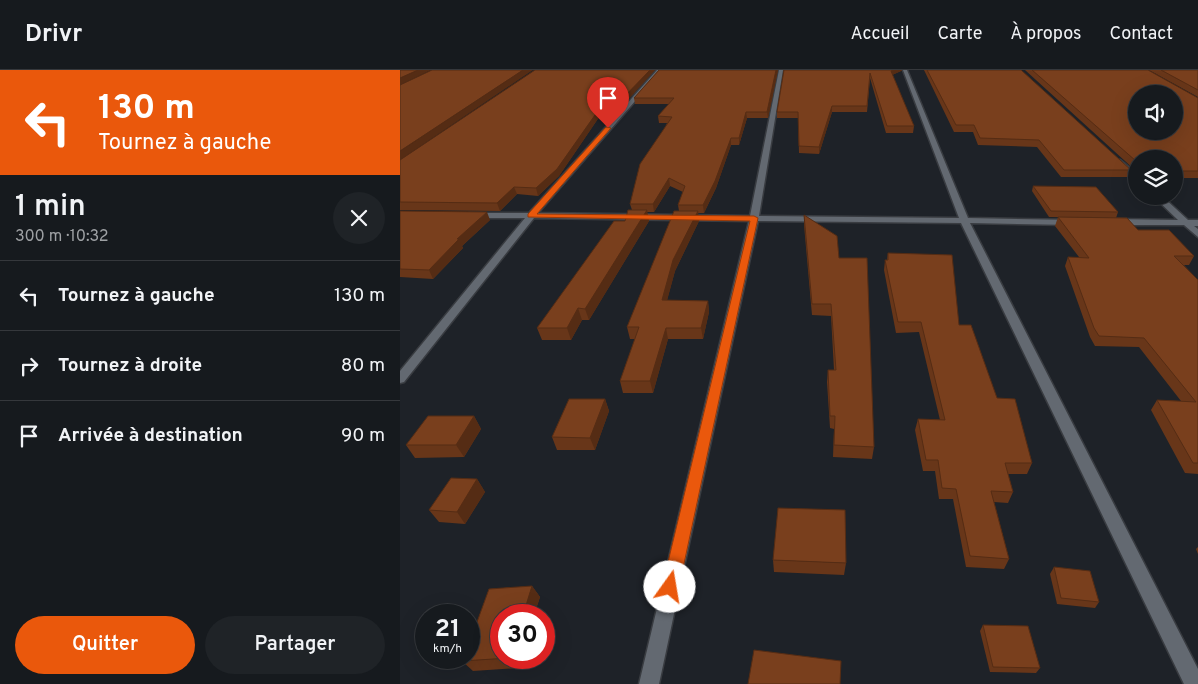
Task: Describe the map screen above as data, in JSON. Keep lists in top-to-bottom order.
{
  "page": {
    "header": "Drivr",
    "nav": [
      "Accueil",
      "Carte",
      "À propos",
      "Contact"
    ],
    "turn": ["130 m", "Tournez à gauche"],
    "heading": ["1 min", "300 m · 10:32"],
    "list": [
      {
        "name": "Tournez à gauche",
        "value": "130 m"
      },
      {
        "name": "Tournez à droite",
        "value": "80 m"
      },
      {
        "name": "Arrivée à destination",
        "value": "90 m"
      }
    ],
    "speed": "21 km/h",
    "limit": "30",
    "buttons": ["Quitter", "Partager"]
  }
}
